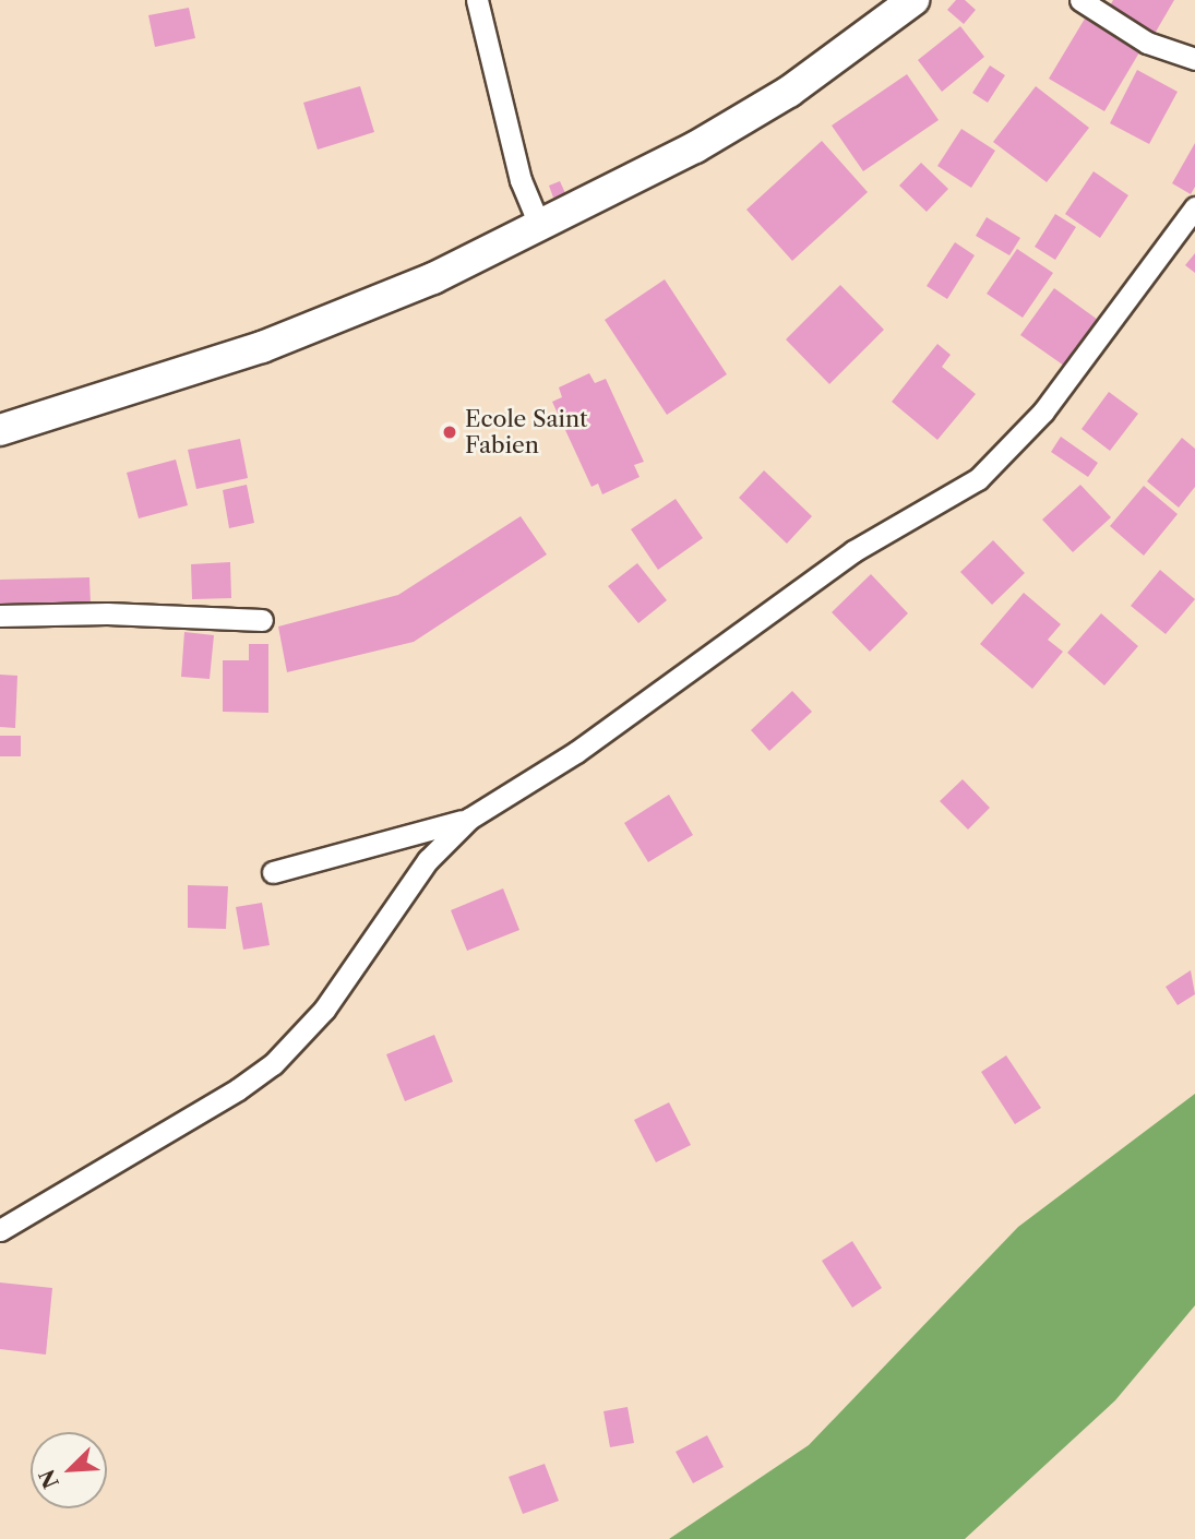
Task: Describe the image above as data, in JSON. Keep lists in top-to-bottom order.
{
  "places": ["Ecole Saint Fabien"],
  "north": "bottom left"
}
